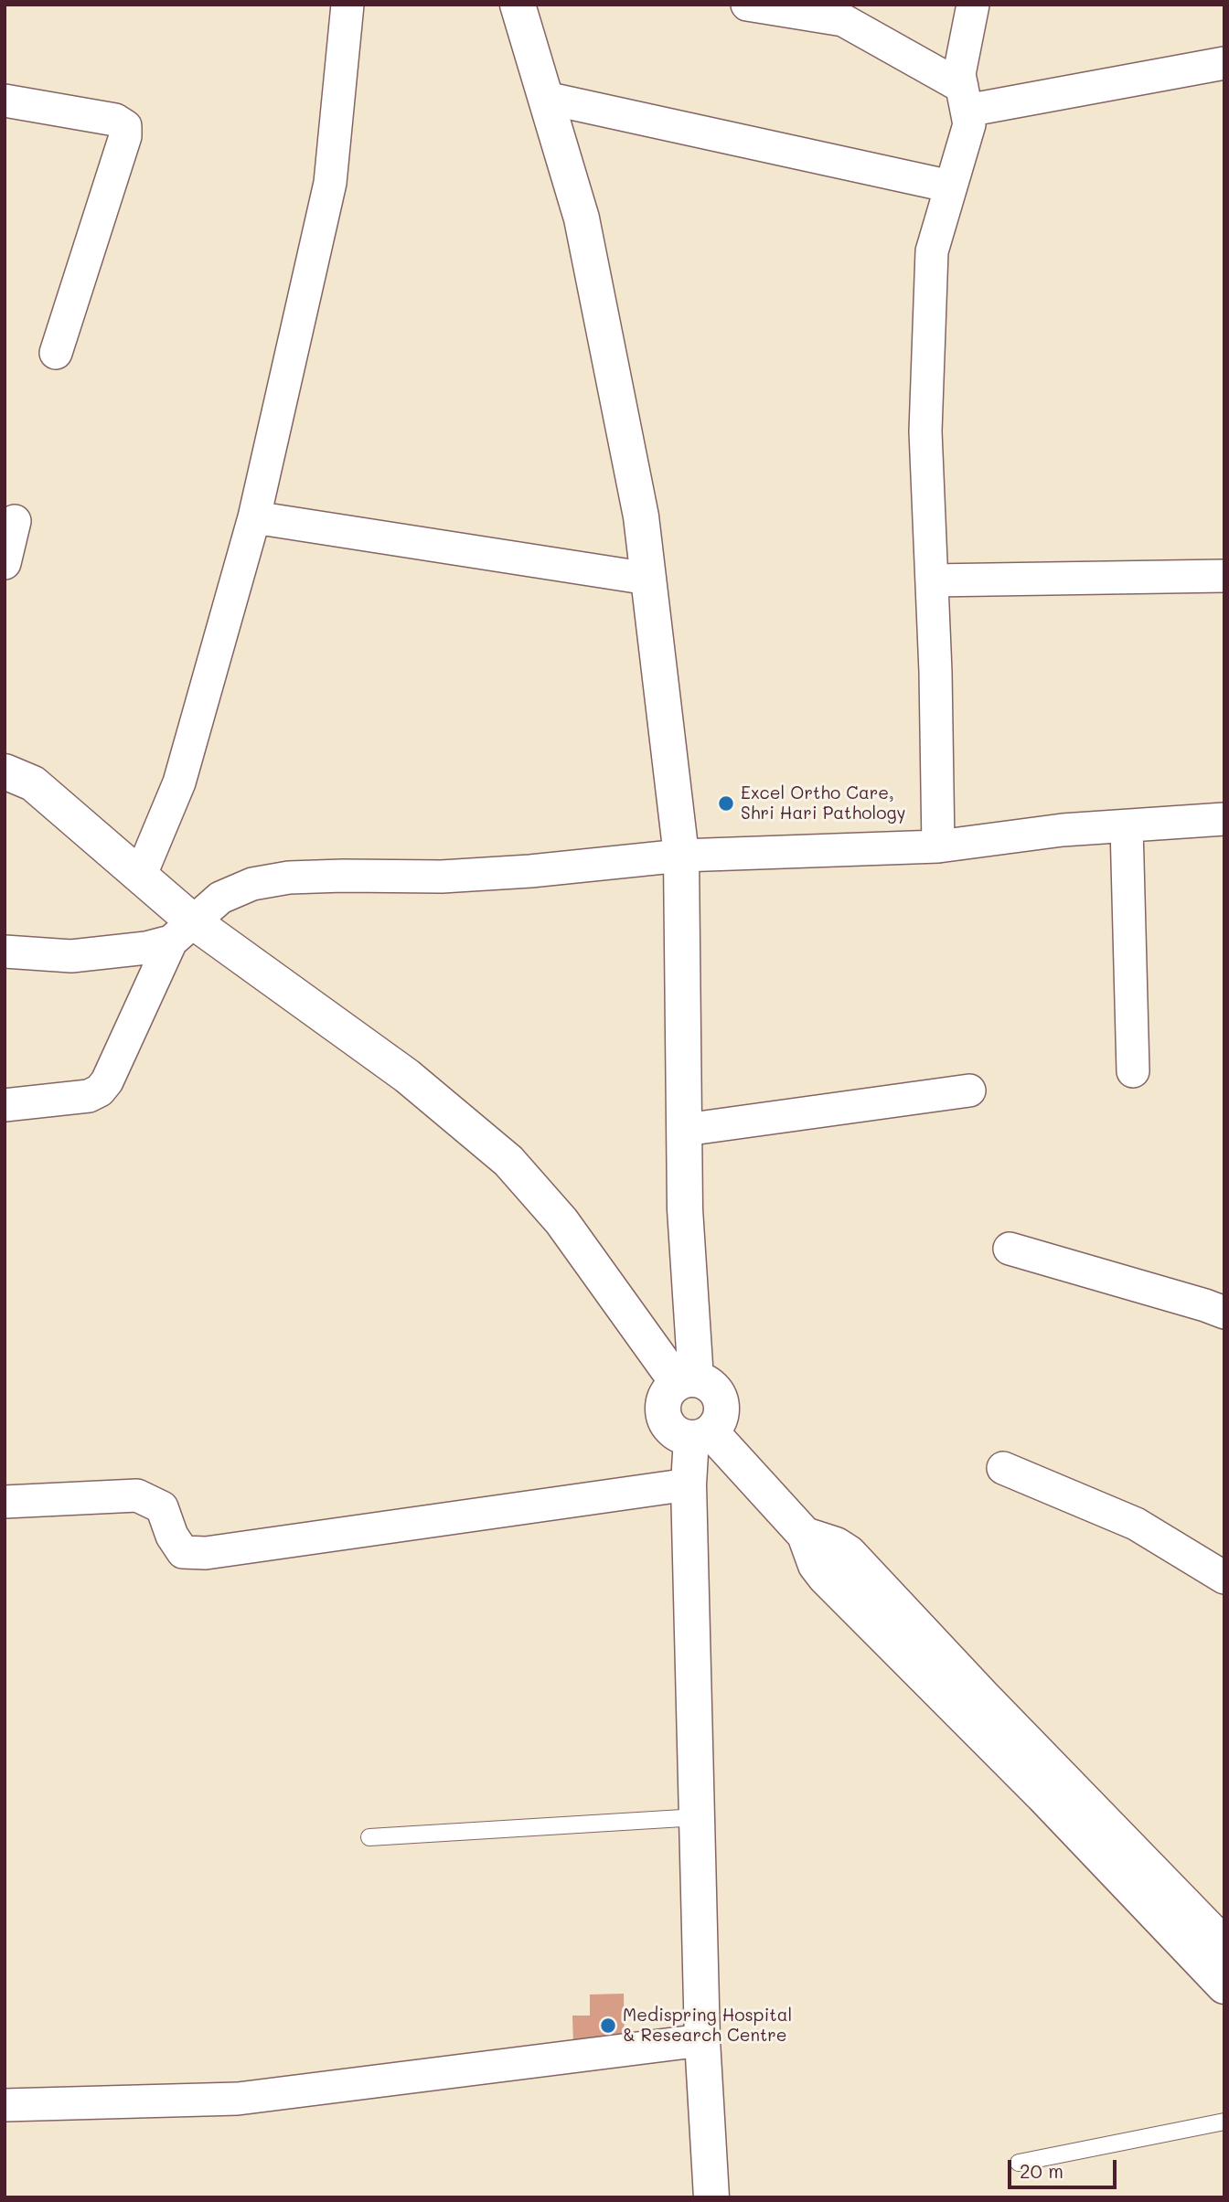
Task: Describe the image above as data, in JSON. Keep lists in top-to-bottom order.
{
  "places": ["Excel Ortho Care, Shri Hari Pathology", "Medispring Hospital & Research Centre"],
  "scale_bar": "20 m"
}
